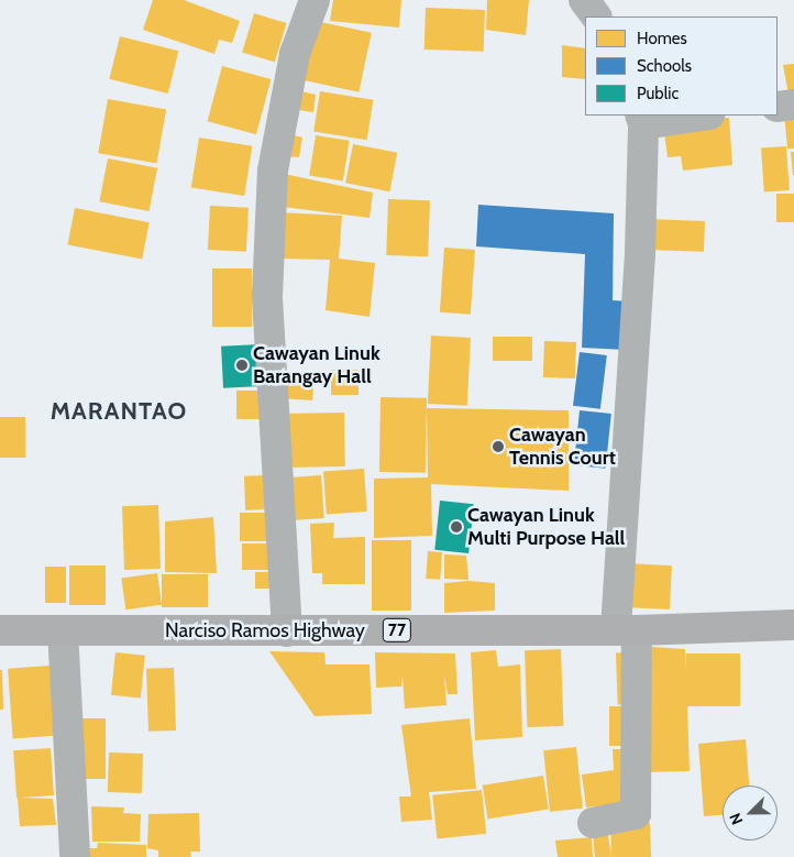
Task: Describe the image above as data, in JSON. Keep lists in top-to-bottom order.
{
  "streets": {
    "highway": ["Narciso Ramos Highway", "77"]
  },
  "districts": ["MARANTAO"],
  "places": ["Cawayan Linuk Barangay Hall", "Cawayan Tennis Court", "Cawayan Linuk Multi Purpose Hall"],
  "legend": ["Homes", "Schools", "Public"],
  "north": "bottom left"
}
